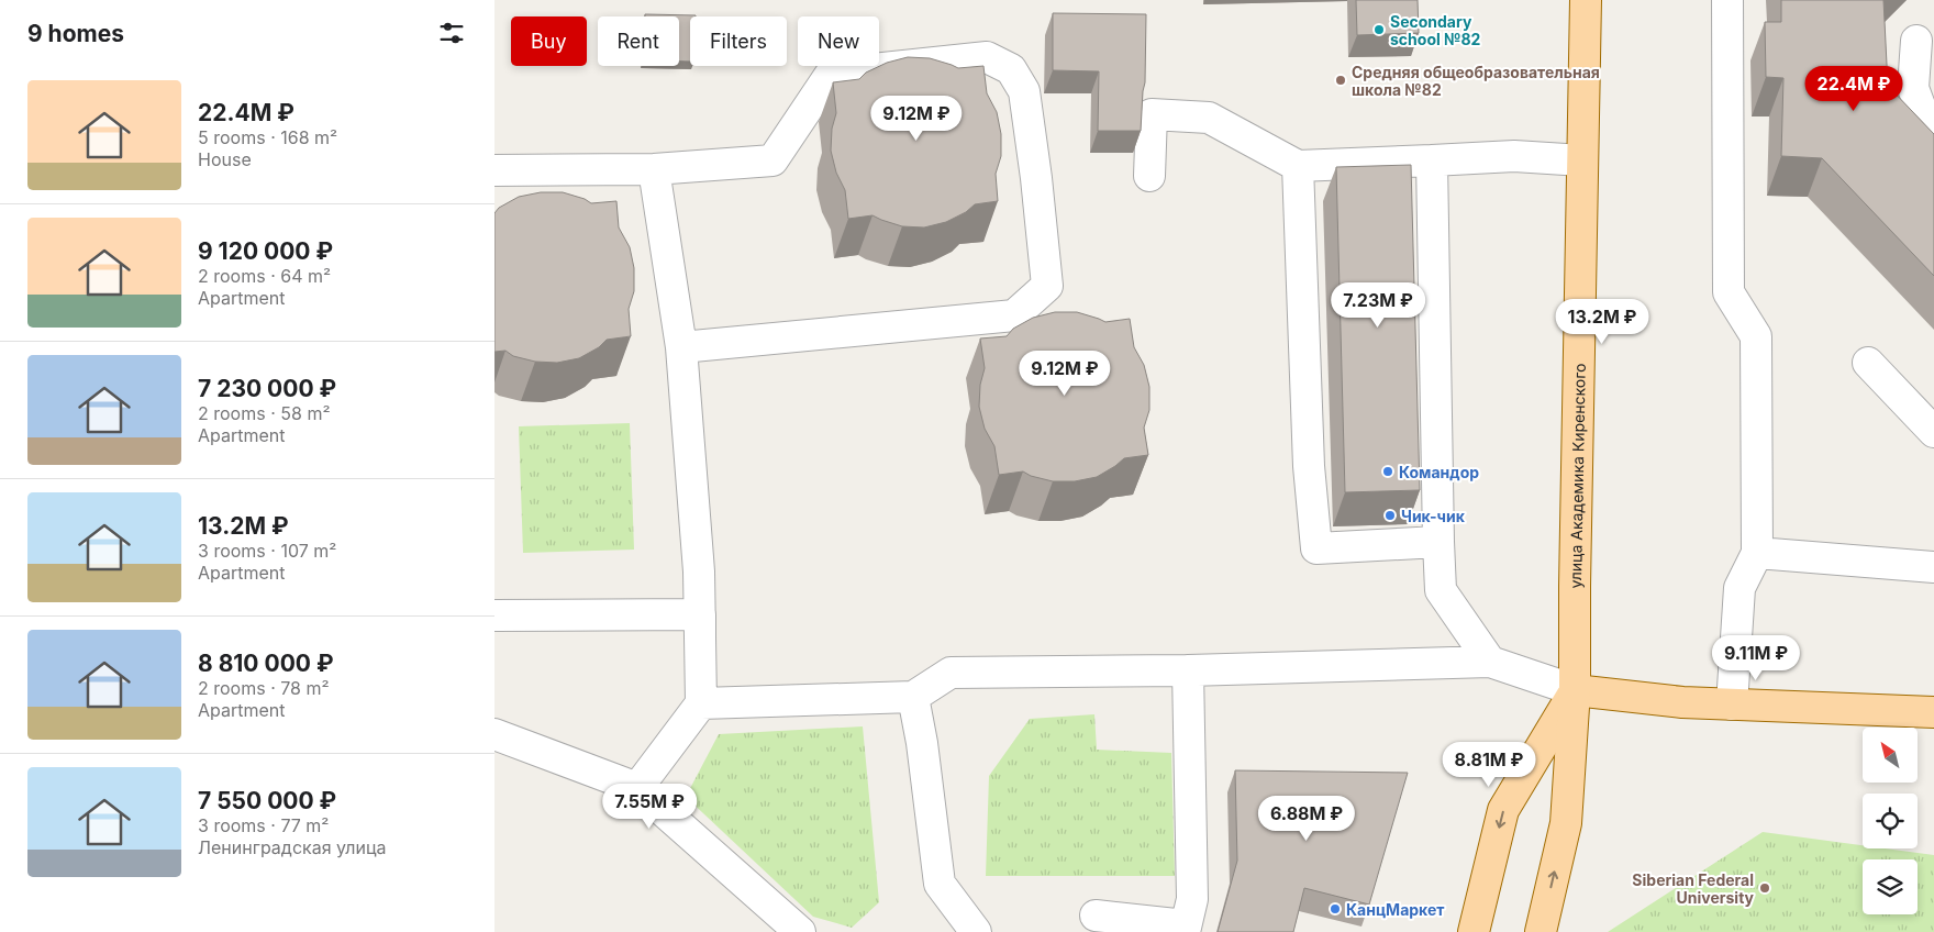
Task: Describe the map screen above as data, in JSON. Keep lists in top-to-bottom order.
{
  "streets": {
    "main road": ["улица Академика Киренского"]
  },
  "places": [
    "Secondary school №82",
    "Средняя общеобразовательная школа №82",
    "Командор",
    "Чик-чик",
    "Siberian Federal University",
    "КанцМаркет"
  ],
  "north": "top left",
  "page": {
    "heading": "9 homes",
    "chip": [
      "Buy",
      "Rent",
      "Filters",
      "New"
    ],
    "list": [
      {
        "name": "22.4M ₽",
        "note": "5 rooms · 168 m² · House"
      },
      {
        "name": "9 120 000 ₽",
        "note": "2 rooms · 64 m² · Apartment"
      },
      {
        "name": "7 230 000 ₽",
        "note": "2 rooms · 58 m² · Apartment"
      },
      {
        "name": "13.2M ₽",
        "note": "3 rooms · 107 m² · Apartment"
      },
      {
        "name": "8 810 000 ₽",
        "note": "2 rooms · 78 m² · Apartment"
      },
      {
        "name": "7 550 000 ₽",
        "note": "3 rooms · 77 m² · Ленинградская улица"
      }
    ],
    "price": [
      "22.4M ₽",
      "9.12M ₽",
      "7.23M ₽",
      "13.2M ₽",
      "9.12M ₽",
      "9.11M ₽",
      "8.81M ₽",
      "7.55M ₽",
      "6.88M ₽"
    ]
  }
}
